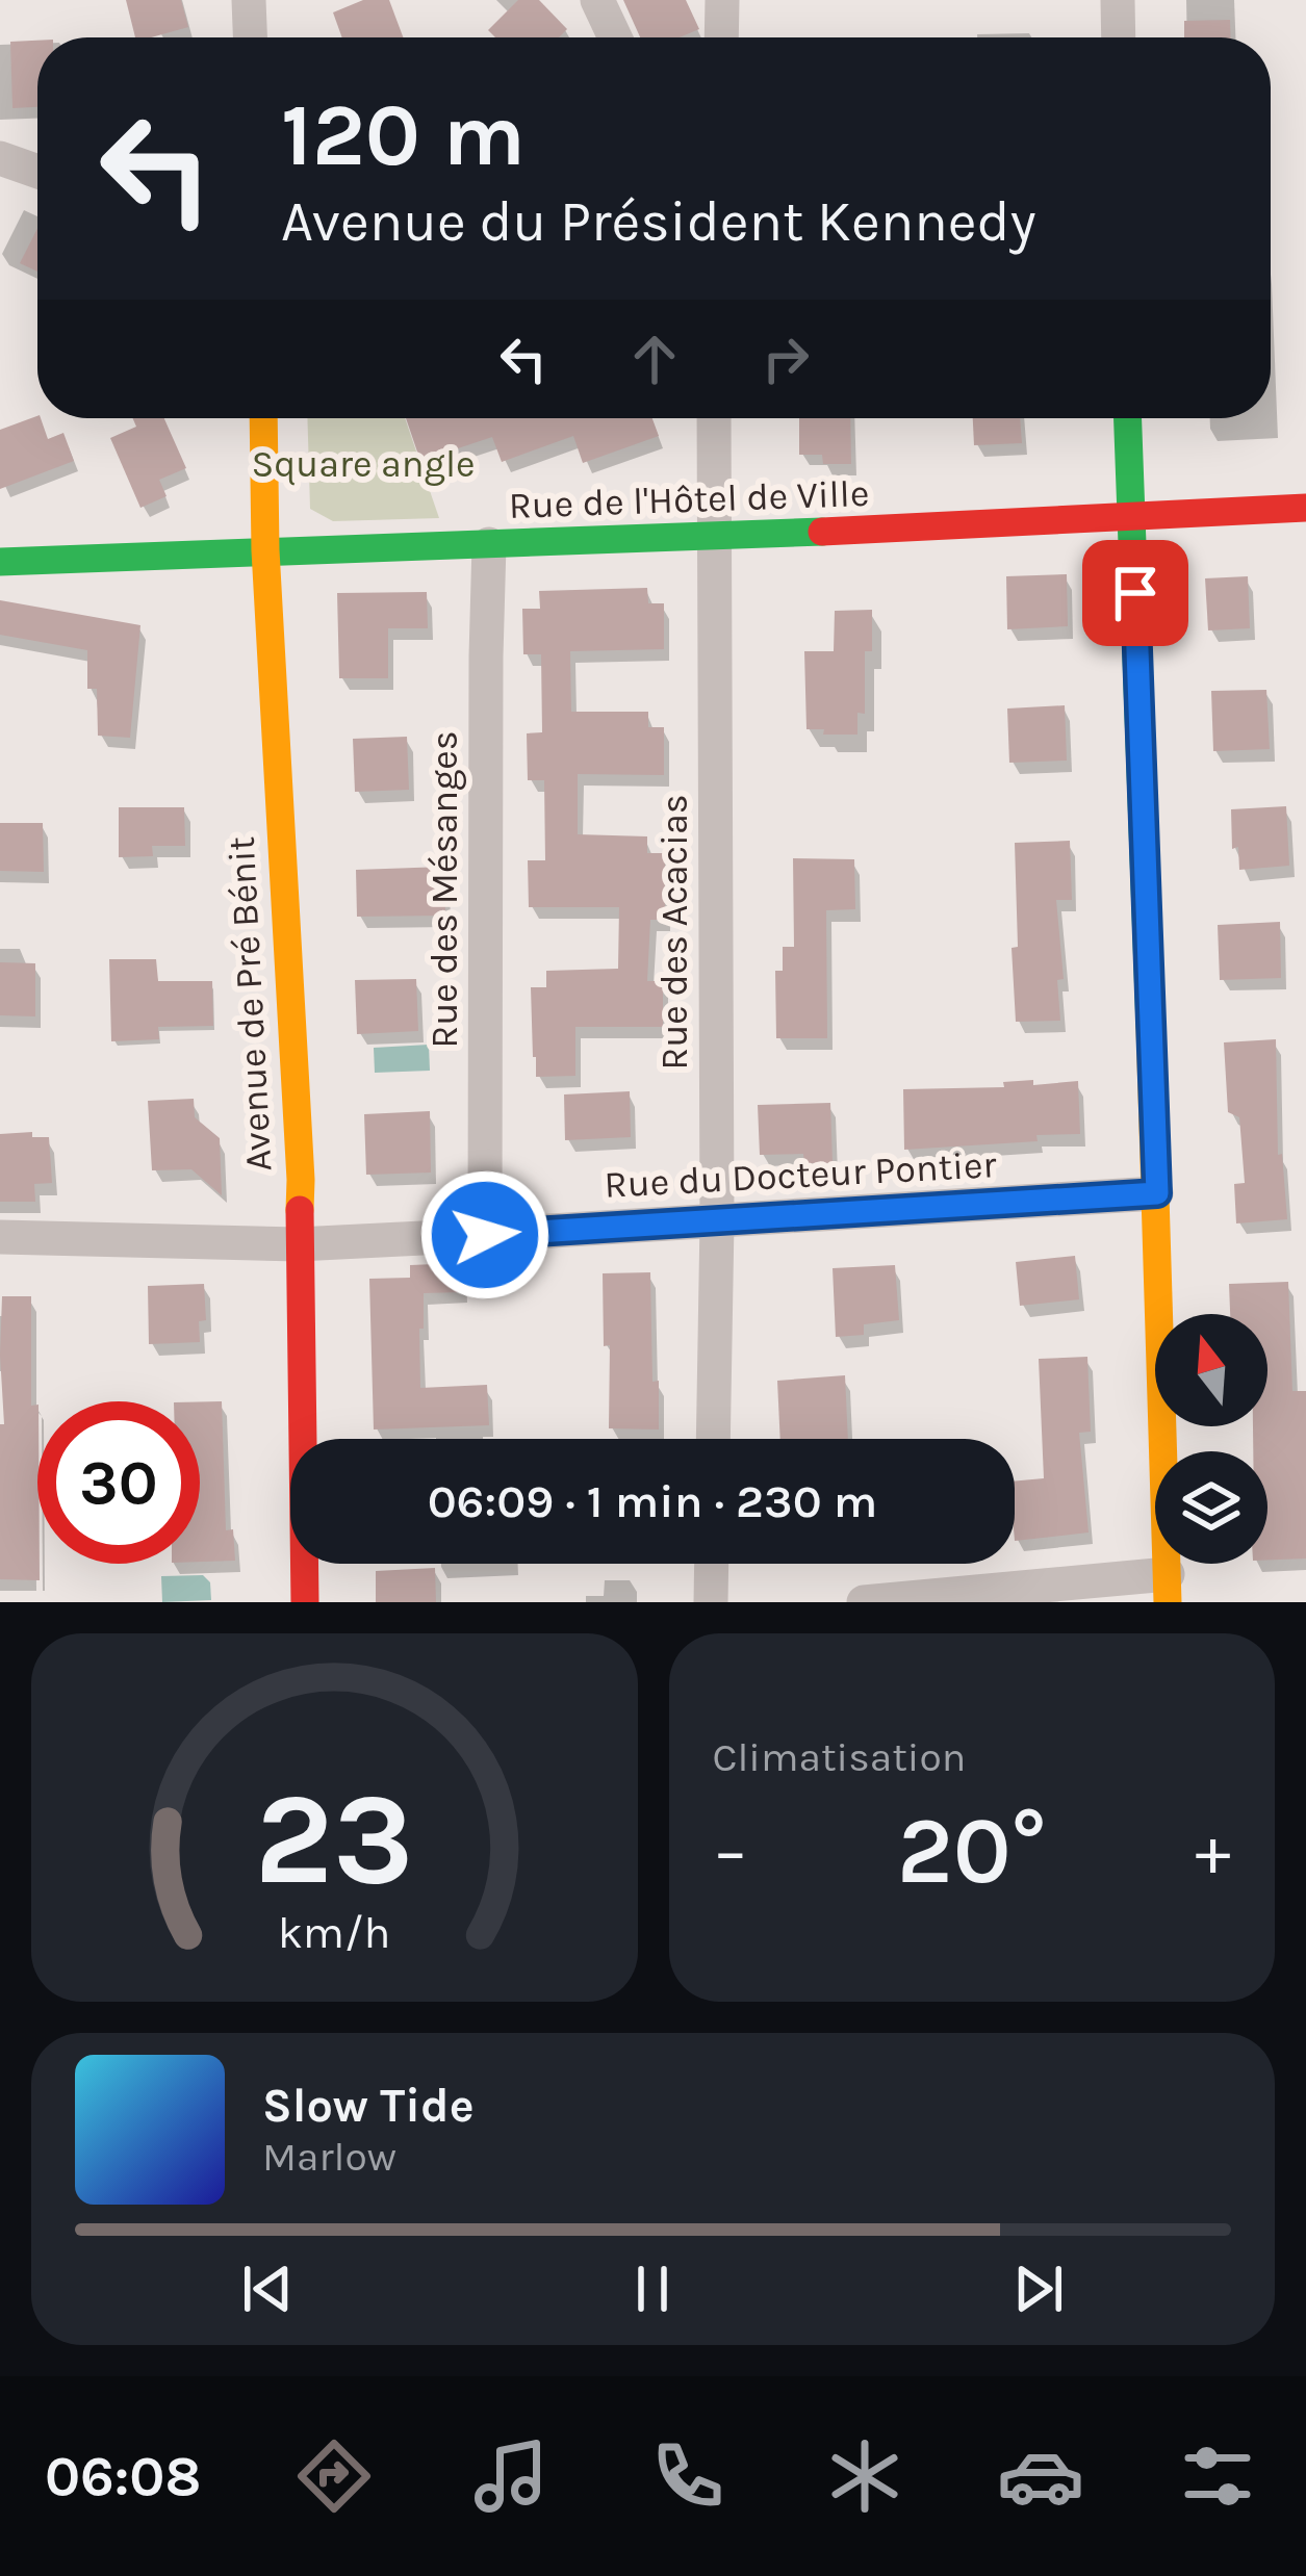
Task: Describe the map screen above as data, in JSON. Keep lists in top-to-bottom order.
{
  "streets": {
    "street": [
      "Rue de l'Hôtel de Ville",
      "Rue des Mésanges",
      "Rue des Acacias",
      "Avenue de Pré Bénit",
      "Rue du Docteur Pontier"
    ]
  },
  "crossings": [
    ["Rue de l'Hôtel de Ville", "Rue des Mésanges"],
    ["Rue de l'Hôtel de Ville", "Rue des Acacias"],
    ["Rue de l'Hôtel de Ville", "Avenue de Pré Bénit"],
    ["Rue des Mésanges", "Rue du Docteur Pontier"],
    ["Rue des Acacias", "Rue du Docteur Pontier"],
    ["Avenue de Pré Bénit", "Rue du Docteur Pontier"]
  ],
  "parks": ["Square angle"],
  "north": "top",
  "page": {
    "turn": ["120 m", "Avenue du Président Kennedy"],
    "limit": "30",
    "trip": "06:09 · 1 min · 230 m",
    "tile": "Climatisation",
    "heat": ["−", "20°", "+"],
    "song": ["Slow Tide", "Marlow"],
    "tabs": "06:08",
    "gauge": ["23", "km/h"]
  }
}
